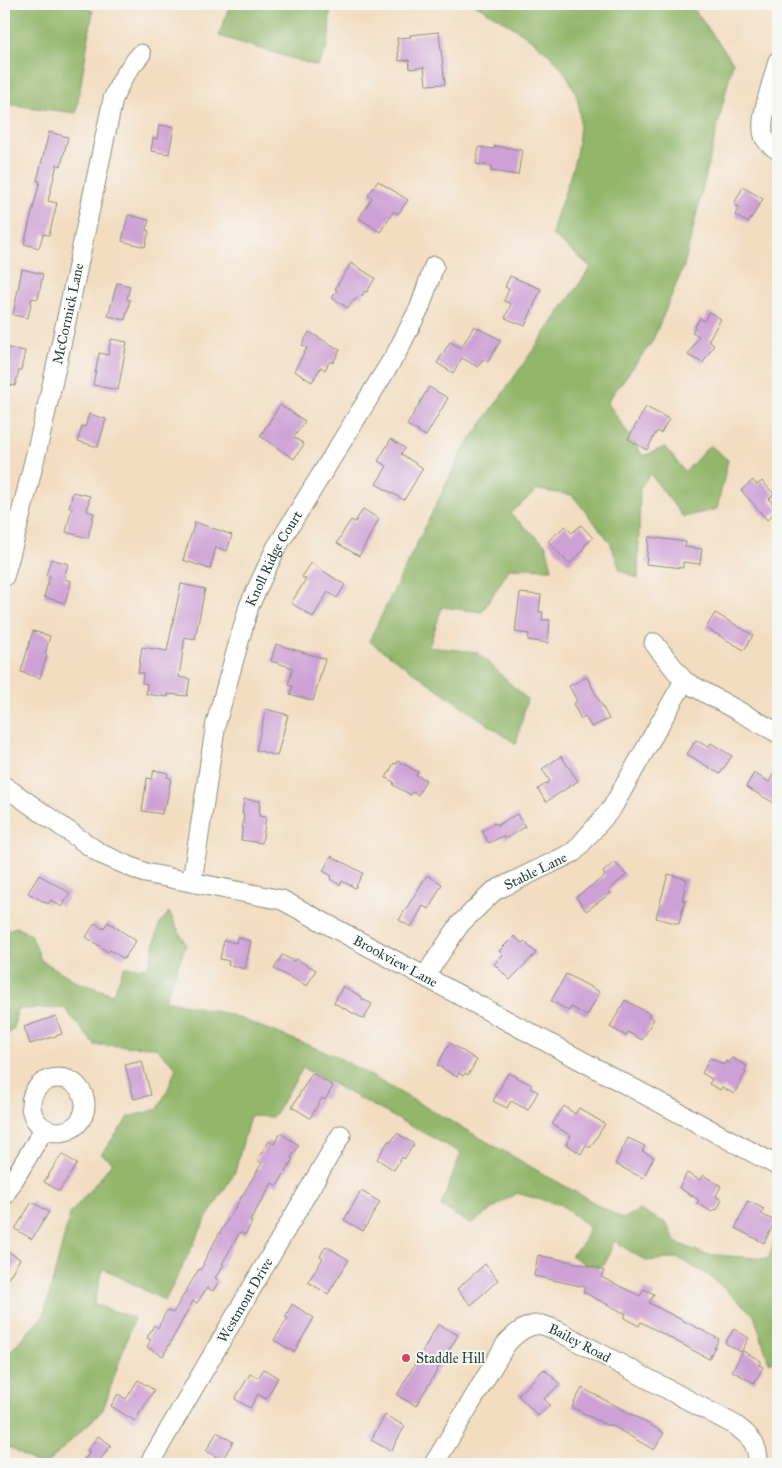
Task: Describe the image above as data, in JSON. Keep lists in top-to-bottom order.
{
  "streets": {
    "street": [
      "McCormick Lane",
      "Knoll Ridge Court",
      "Stable Lane",
      "Brookview Lane",
      "Westmont Drive",
      "Bailey Road"
    ]
  },
  "crossings": [
    ["Knoll Ridge Court", "Brookview Lane"],
    ["Stable Lane", "Brookview Lane"]
  ],
  "places": ["Staddle Hill"]
}
